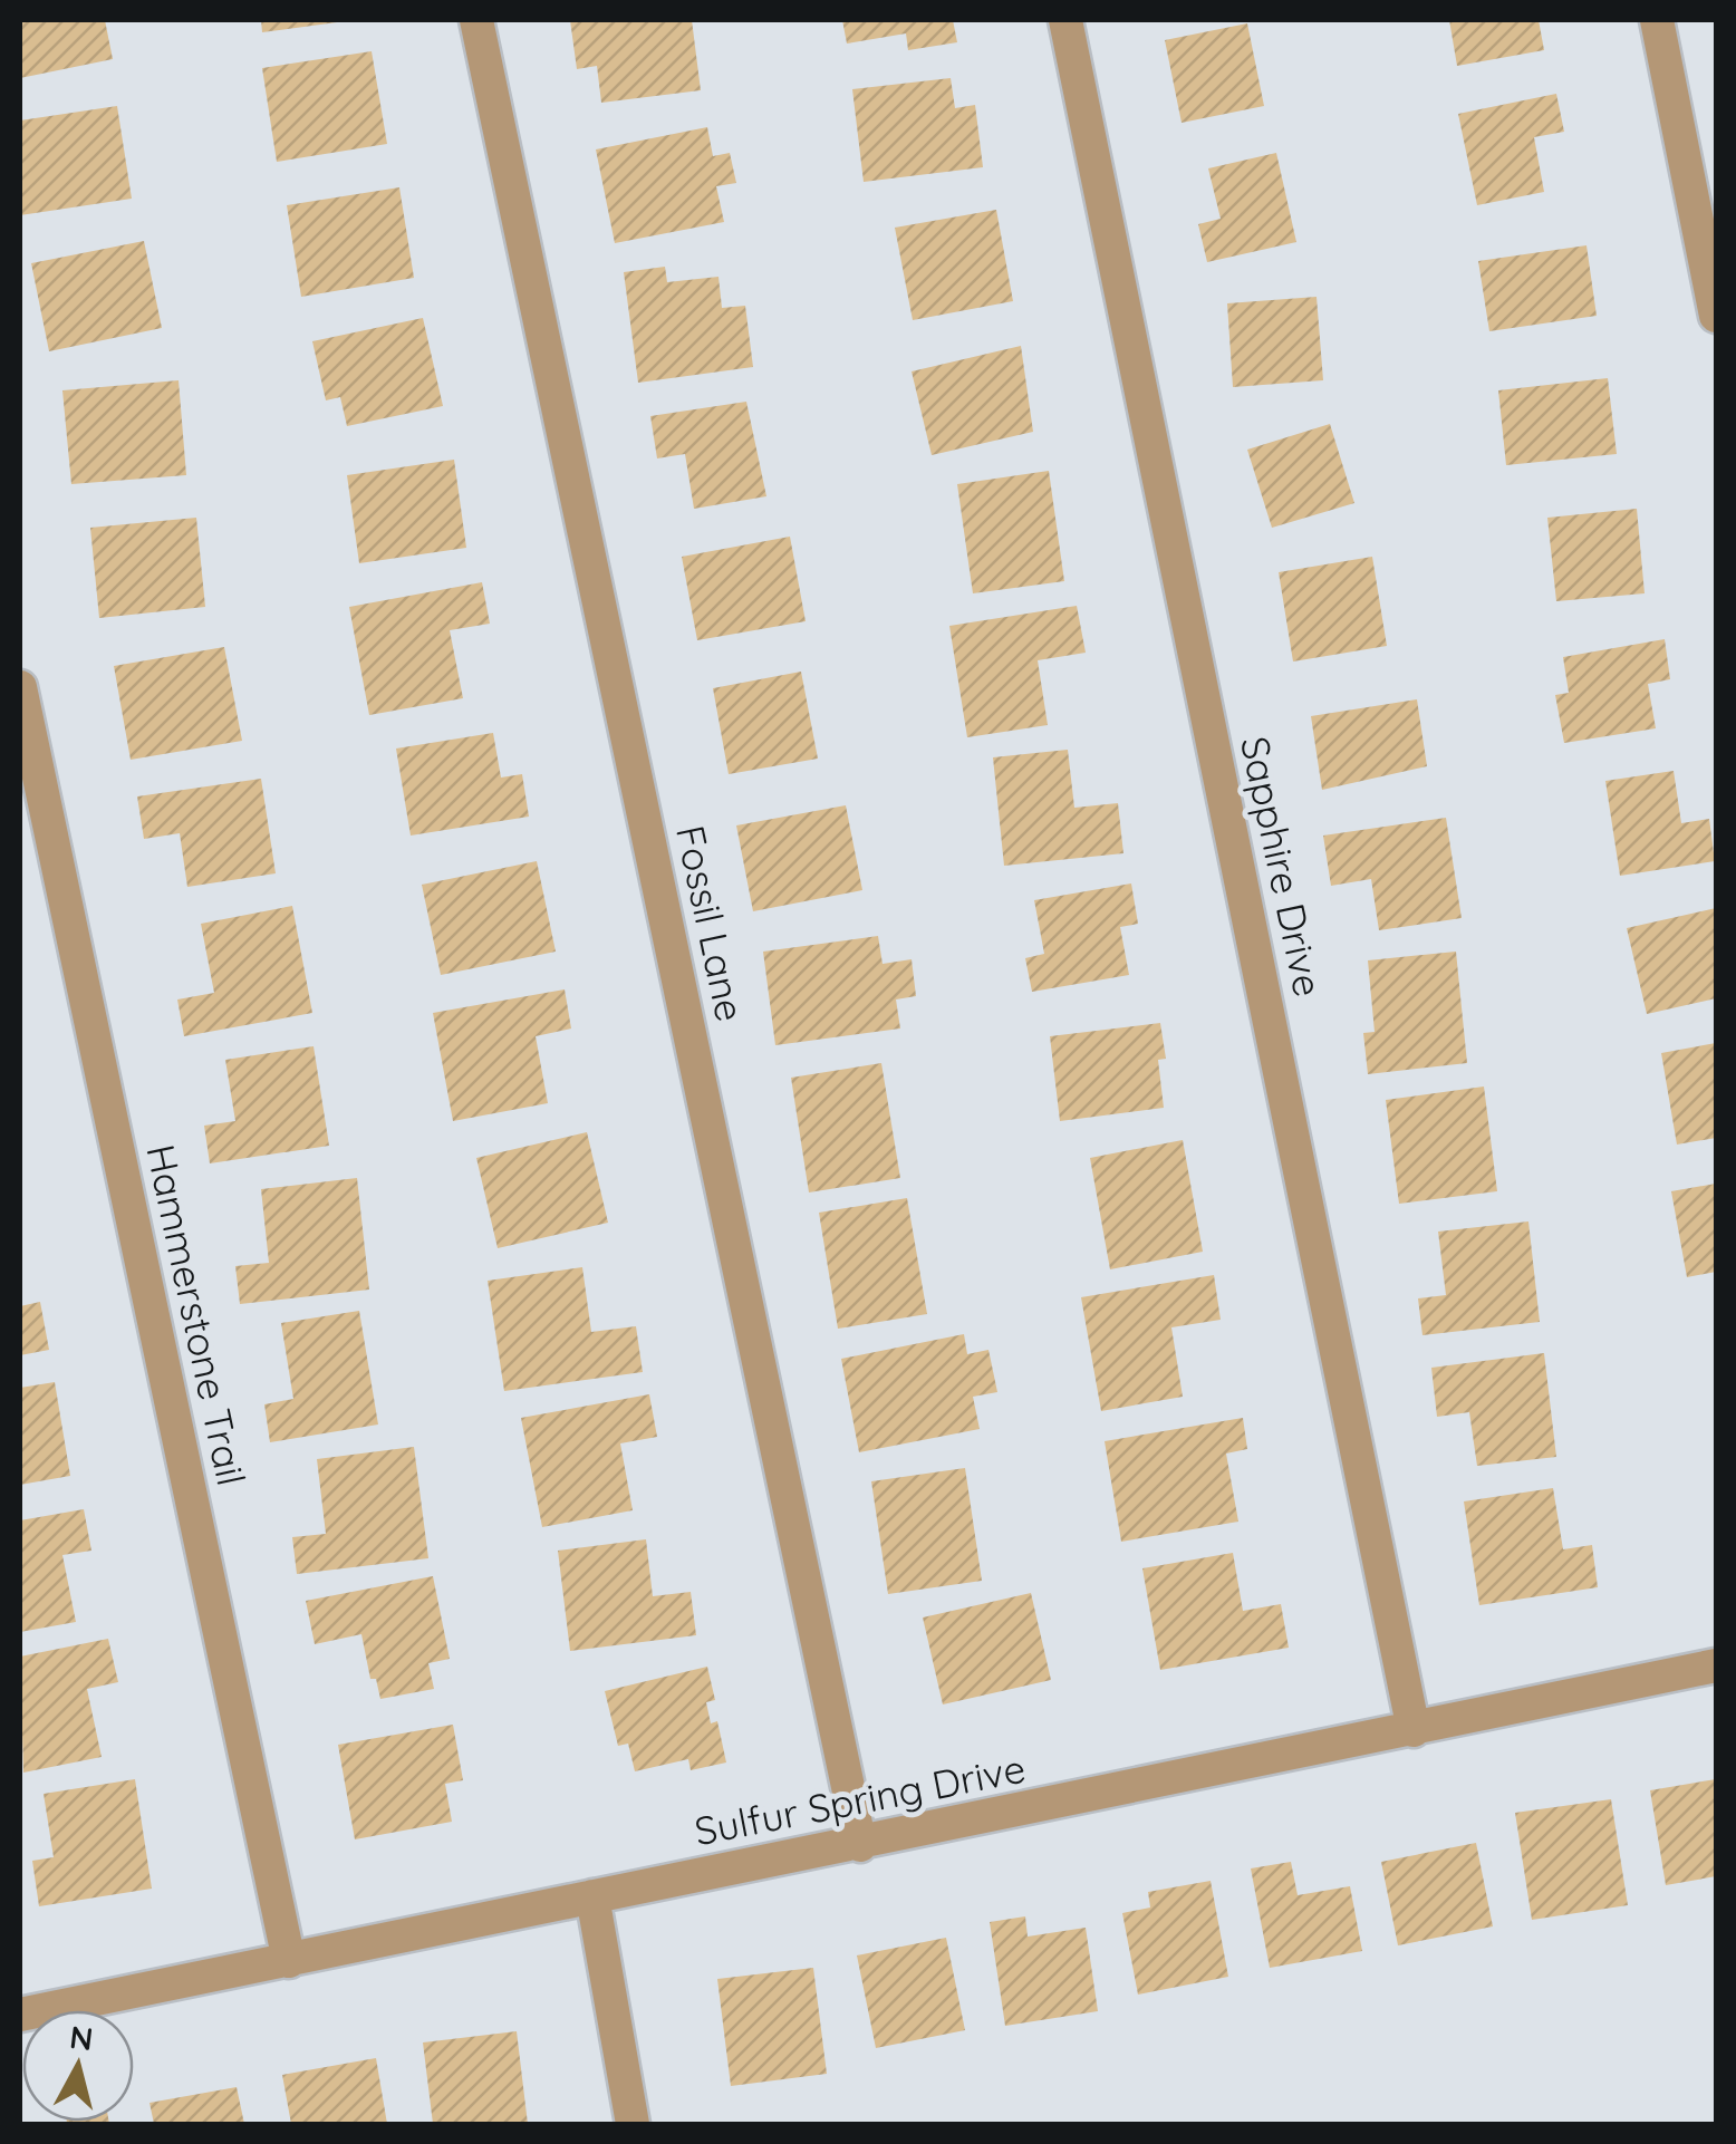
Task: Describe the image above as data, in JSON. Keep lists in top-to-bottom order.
{
  "streets": {
    "street": [
      "Sapphire Drive",
      "Fossil Lane",
      "Hammerstone Trail",
      "Sulfur Spring Drive"
    ]
  },
  "crossings": [
    ["Sapphire Drive", "Sulfur Spring Drive"],
    ["Fossil Lane", "Sulfur Spring Drive"],
    ["Hammerstone Trail", "Sulfur Spring Drive"]
  ],
  "north": "top"
}
